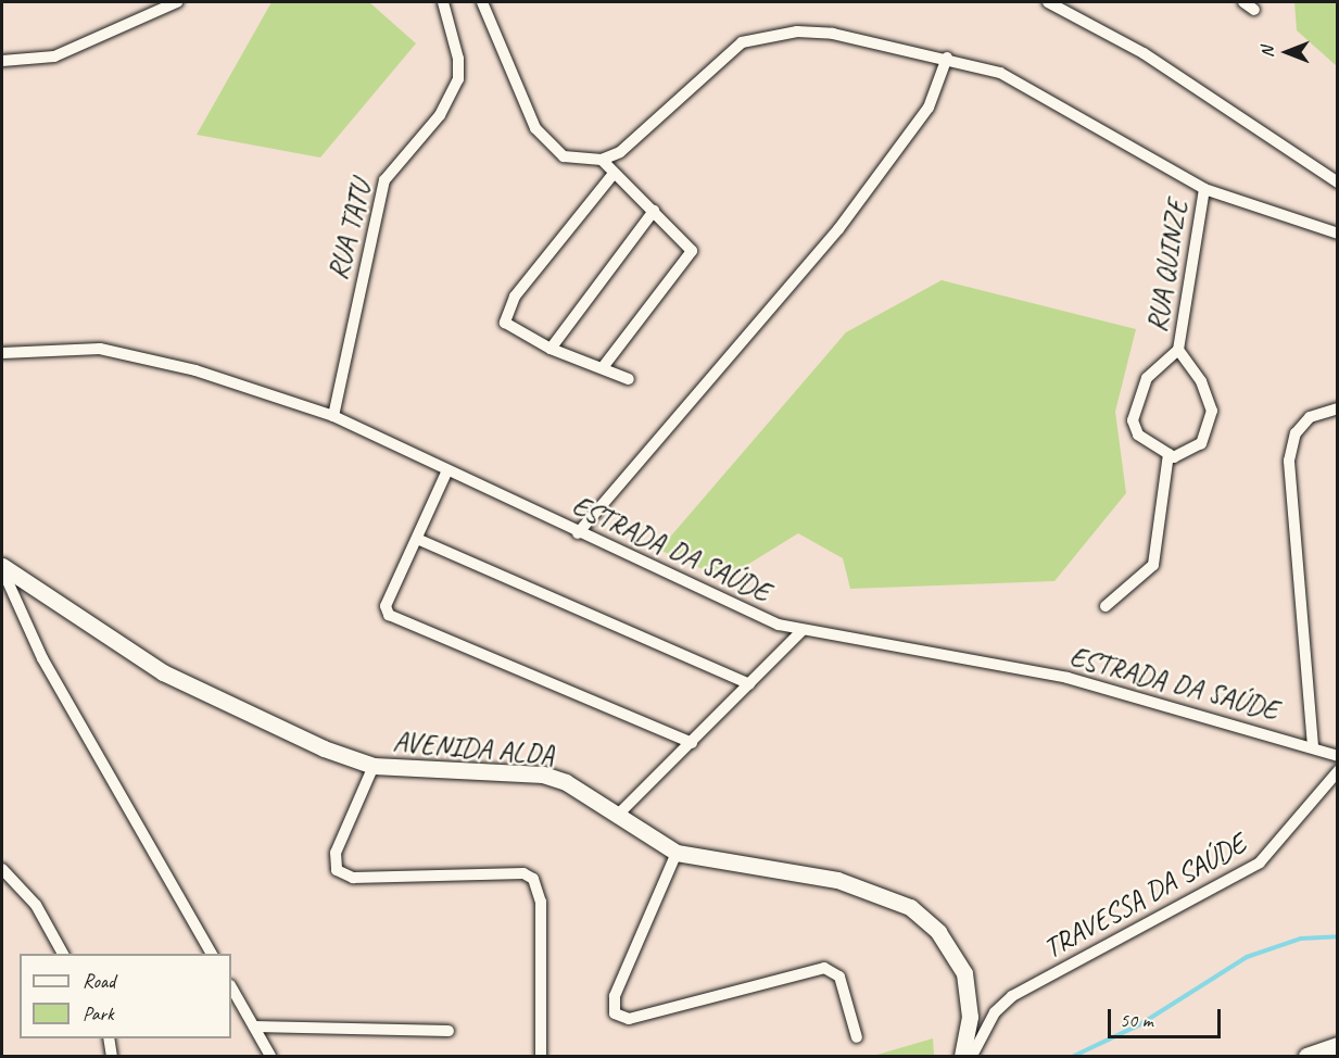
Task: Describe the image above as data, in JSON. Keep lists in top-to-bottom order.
{
  "streets": {
    "street": [
      "RUA TATU",
      "RUA QUINZE",
      "ESTRADA DA SAÚDE",
      "AVENIDA ALDA",
      "TRAVESSA DA SAÚDE"
    ]
  },
  "crossings": [
    ["RUA TATU", "ESTRADA DA SAÚDE"]
  ],
  "legend": ["Road", "Park"],
  "scale_bar": "50 m",
  "north": "left"
}
